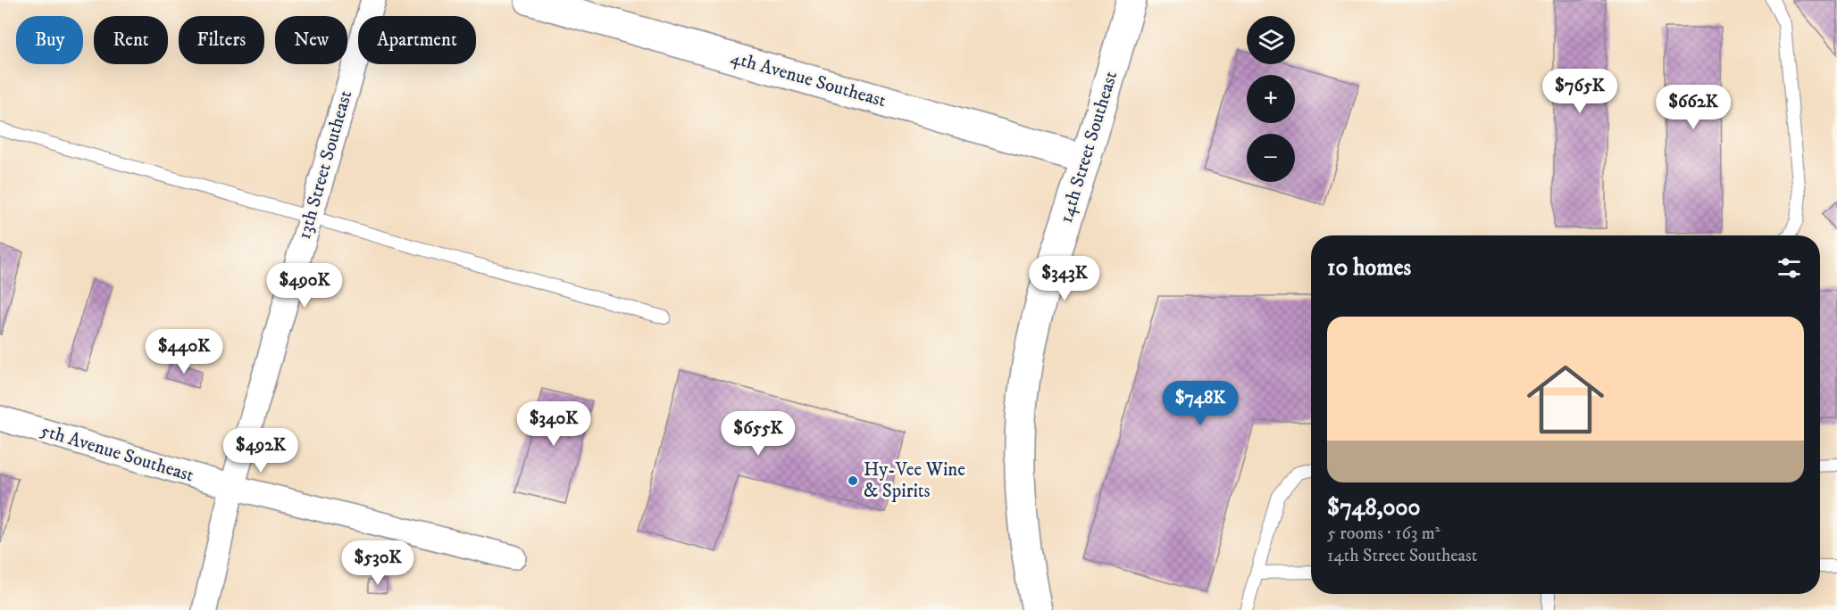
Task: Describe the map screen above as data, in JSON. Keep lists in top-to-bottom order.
{
  "streets": {
    "street": [
      "4th Avenue Southeast",
      "14th Street Southeast",
      "13th Street Southeast",
      "5th Avenue Southeast"
    ]
  },
  "crossings": [
    ["4th Avenue Southeast", "14th Street Southeast"],
    ["13th Street Southeast", "5th Avenue Southeast"]
  ],
  "places": ["Hy-Vee Wine & Spirits"],
  "page": {
    "map_buttons": ["+", "−"],
    "chip": [
      "Buy",
      "Rent",
      "Filters",
      "New",
      "Apartment"
    ],
    "price": [
      "$765K",
      "$662K",
      "$343K",
      "$490K",
      "$440K",
      "$748K",
      "$340K",
      "$655K",
      "$492K",
      "$530K"
    ],
    "heading": "10 homes",
    "list": [
      {
        "name": "$748,000",
        "note": "5 rooms · 163 m² · 14th Street Southeast"
      }
    ]
  }
}
